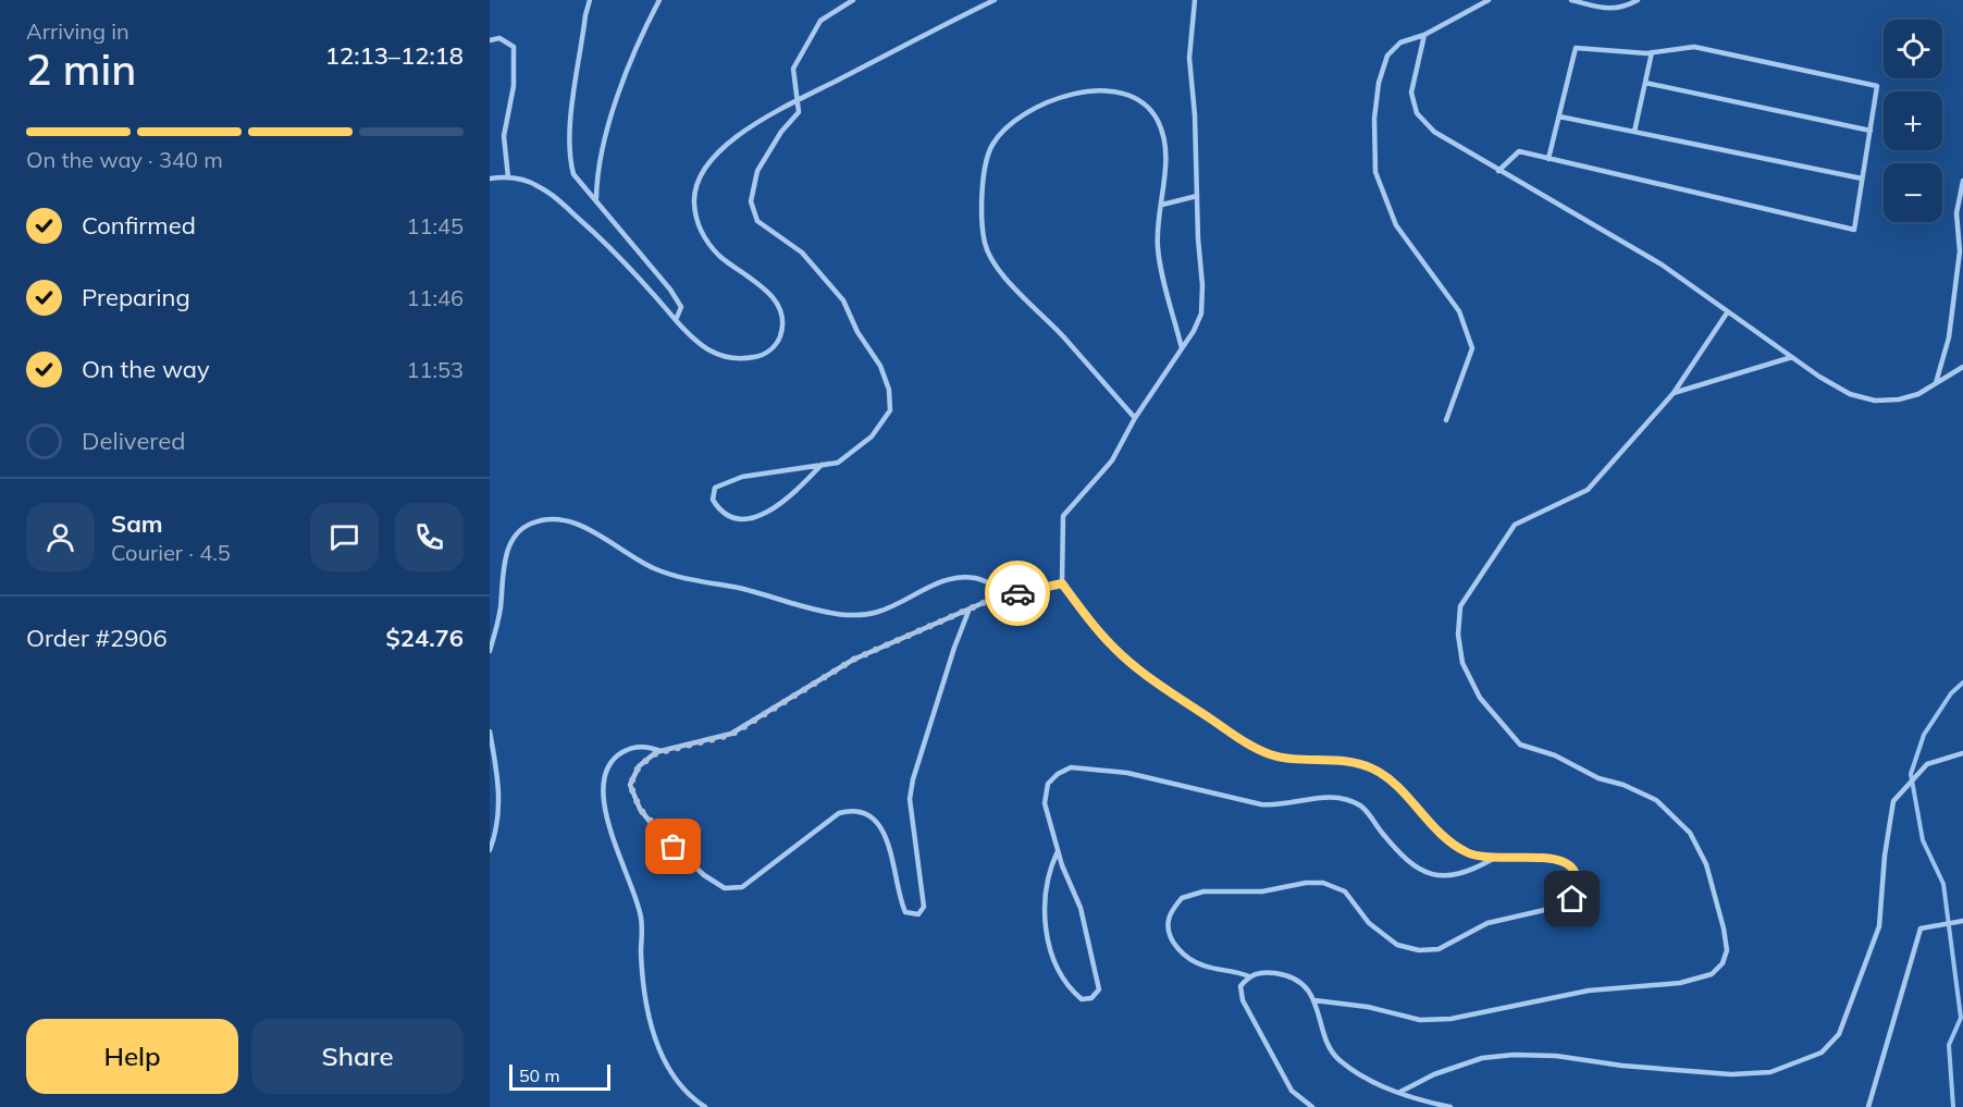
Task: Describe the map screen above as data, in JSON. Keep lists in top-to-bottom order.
{
  "scale_bar": "50 m",
  "page": {
    "heading": ["2 min", "Arriving in", "12:13–12:18"],
    "panel": [
      "Sam",
      "Courier · 4.5",
      "Order #2906",
      "$24.76"
    ],
    "map_buttons": ["+", "−"],
    "bar": "On the way · 340 m",
    "list": [
      ["Confirmed", "11:45"],
      ["Preparing", "11:46"],
      ["On the way", "11:53"],
      "Delivered"
    ],
    "buttons": ["Help", "Share"],
    "scale": "50 m"
  }
}
